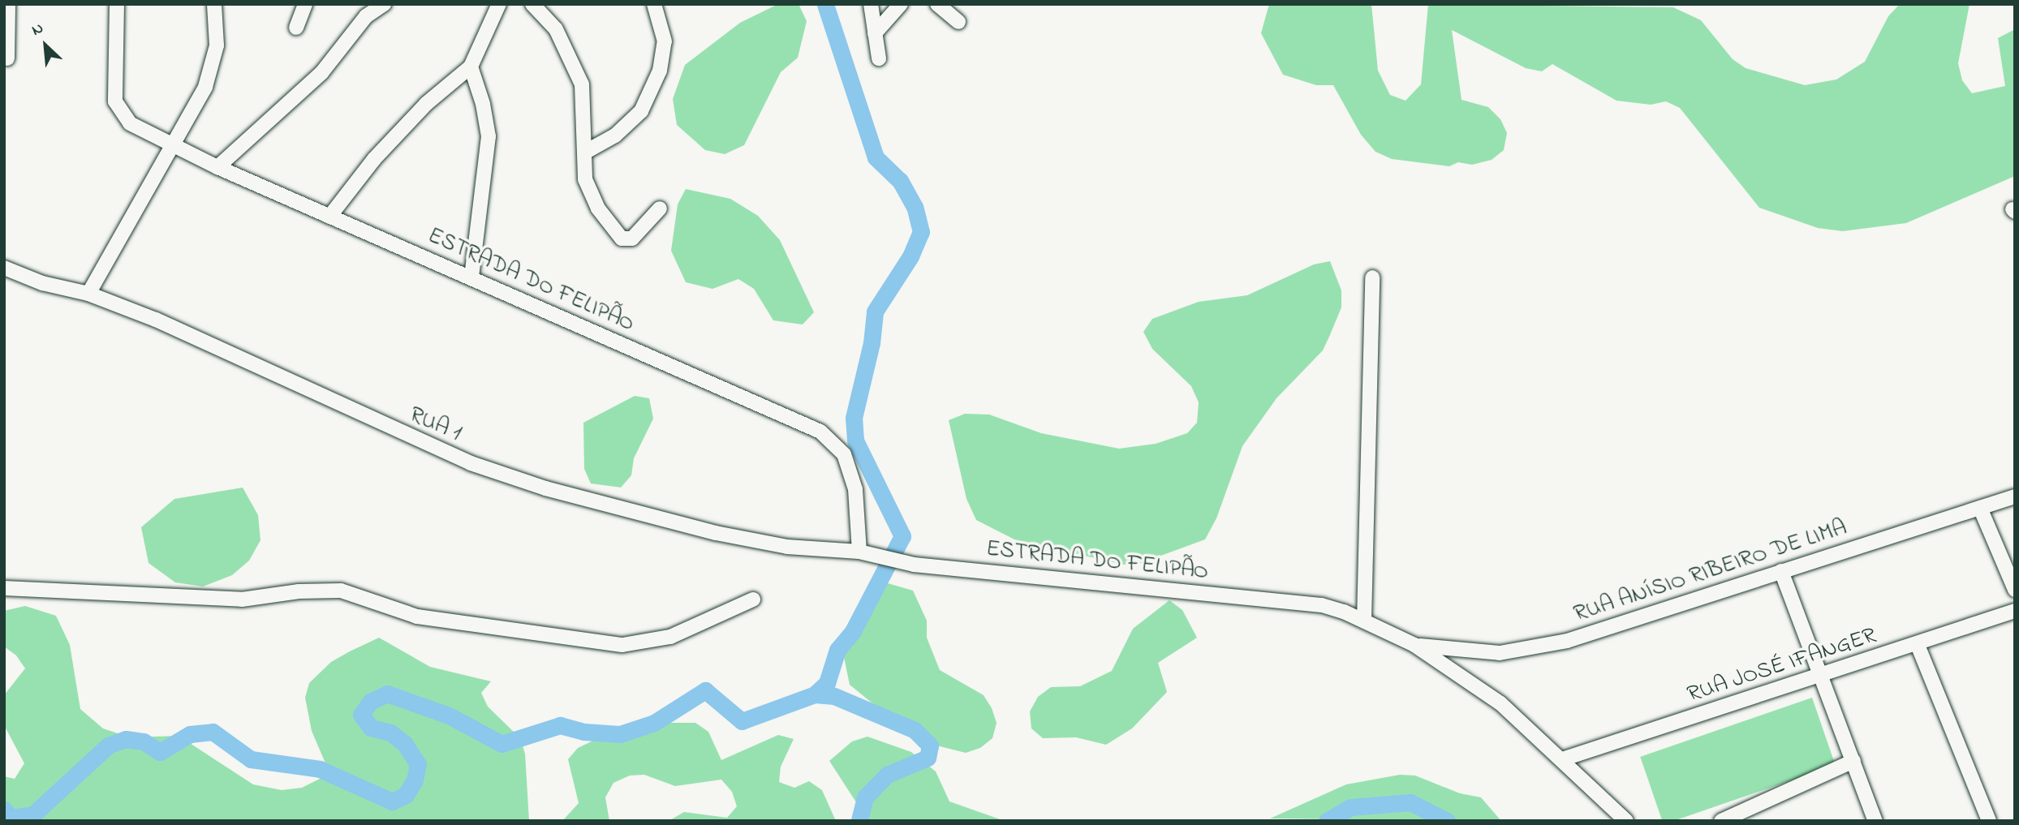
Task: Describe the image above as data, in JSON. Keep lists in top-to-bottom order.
{
  "streets": {
    "street": [
      "ESTRADA DO FELIPÃO",
      "RUA 1",
      "RUA ANÍSIO RIBEIRO DE LIMA",
      "RUA JOSÉ IFANGER"
    ]
  },
  "crossings": [
    ["ESTRADA DO FELIPÃO", "RUA 1"],
    ["ESTRADA DO FELIPÃO", "RUA ANÍSIO RIBEIRO DE LIMA"]
  ],
  "north": "top left"
}
